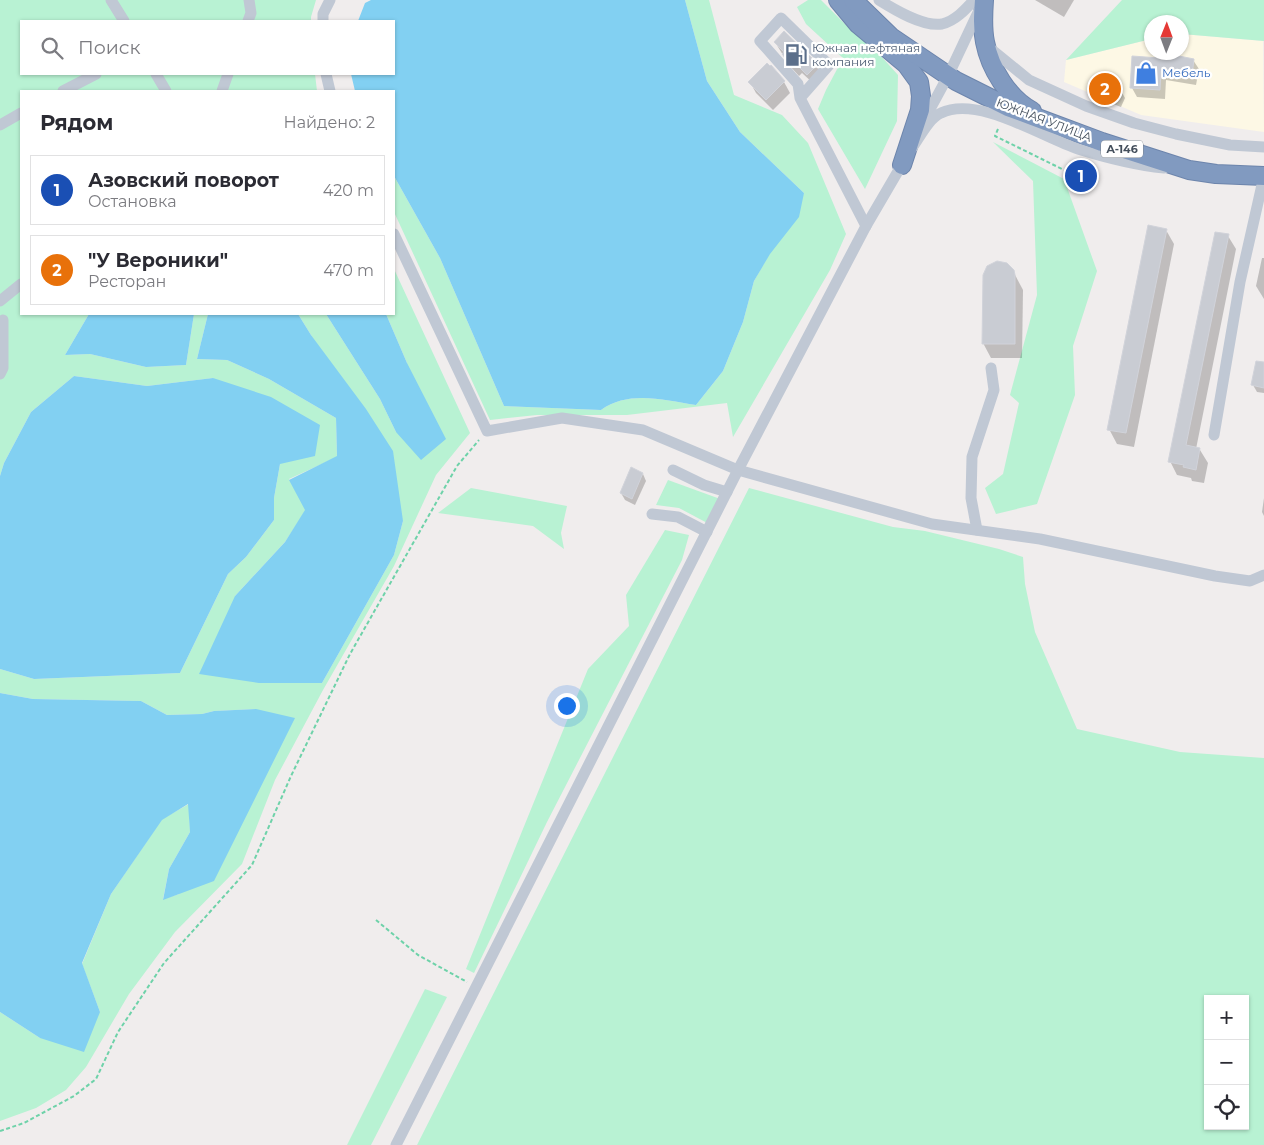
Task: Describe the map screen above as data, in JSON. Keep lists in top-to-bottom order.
{
  "streets": {
    "highway": ["ЮЖНАЯ УЛИЦА", "А-146"]
  },
  "places": {
    "fuel station": ["Южная нефтяная компания"],
    "shop": ["Мебель"]
  },
  "north": "top",
  "page": {
    "search": "Поиск",
    "pins": ["2", "1"],
    "heading": ["Рядом", "Найдено: 2"],
    "list": [
      {
        "mark": "1",
        "name": "Азовский поворот",
        "note": "Остановка",
        "value": "420 m"
      },
      {
        "mark": "2",
        "name": "\"У Вероники\"",
        "note": "Ресторан",
        "value": "470 m"
      }
    ],
    "map_buttons": ["+", "−"]
  }
}
